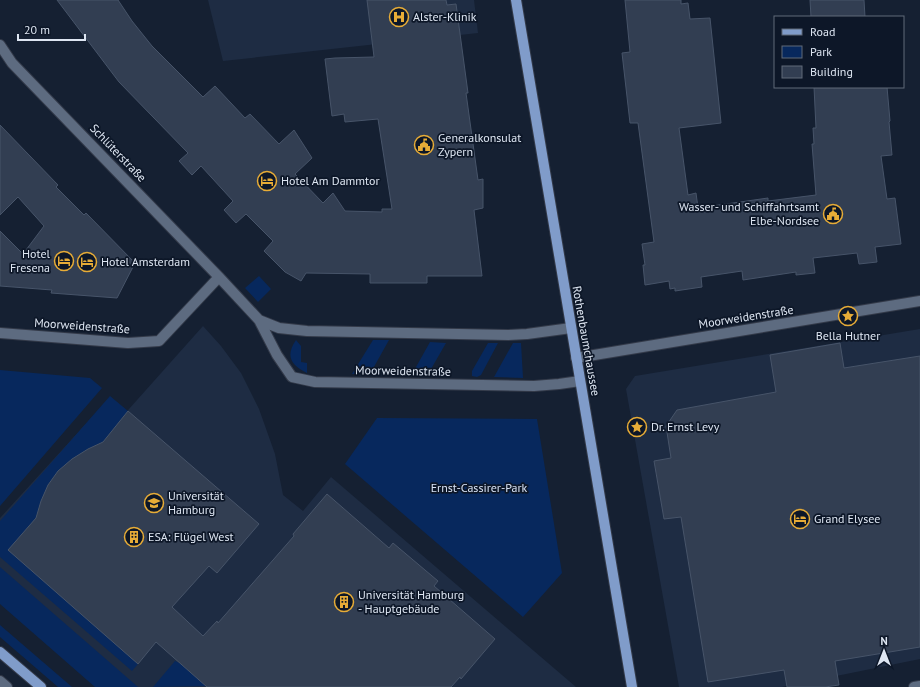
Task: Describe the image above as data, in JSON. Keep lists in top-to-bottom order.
{
  "streets": {
    "main road": ["Rothenbaumchaussee"],
    "street": ["Schlüterstraße", "Moorweidenstraße"]
  },
  "crossings": [
    ["Schlüterstraße", "Moorweidenstraße"],
    ["Moorweidenstraße", "Rothenbaumchaussee"]
  ],
  "parks": ["Ernst-Cassirer-Park"],
  "places": {
    "hospital": ["Alster-Klinik"],
    "public building": ["Generalkonsulat Zypern", "Wasser- und Schiffahrtsamt Elbe-Nordsee"],
    "hotel": [
      "Hotel Am Dammtor",
      "Hotel Fresena",
      "Hotel Amsterdam",
      "Grand Elysee"
    ],
    "place": ["Bella Hutner", "Dr. Ernst Levy"],
    "school or university": ["Universität Hamburg"],
    "building": ["ESA: Flügel West", "Universität Hamburg - Hauptgebäude"]
  },
  "legend": ["Road", "Park", "Building"],
  "scale_bar": "20 m",
  "north": "top"
}
